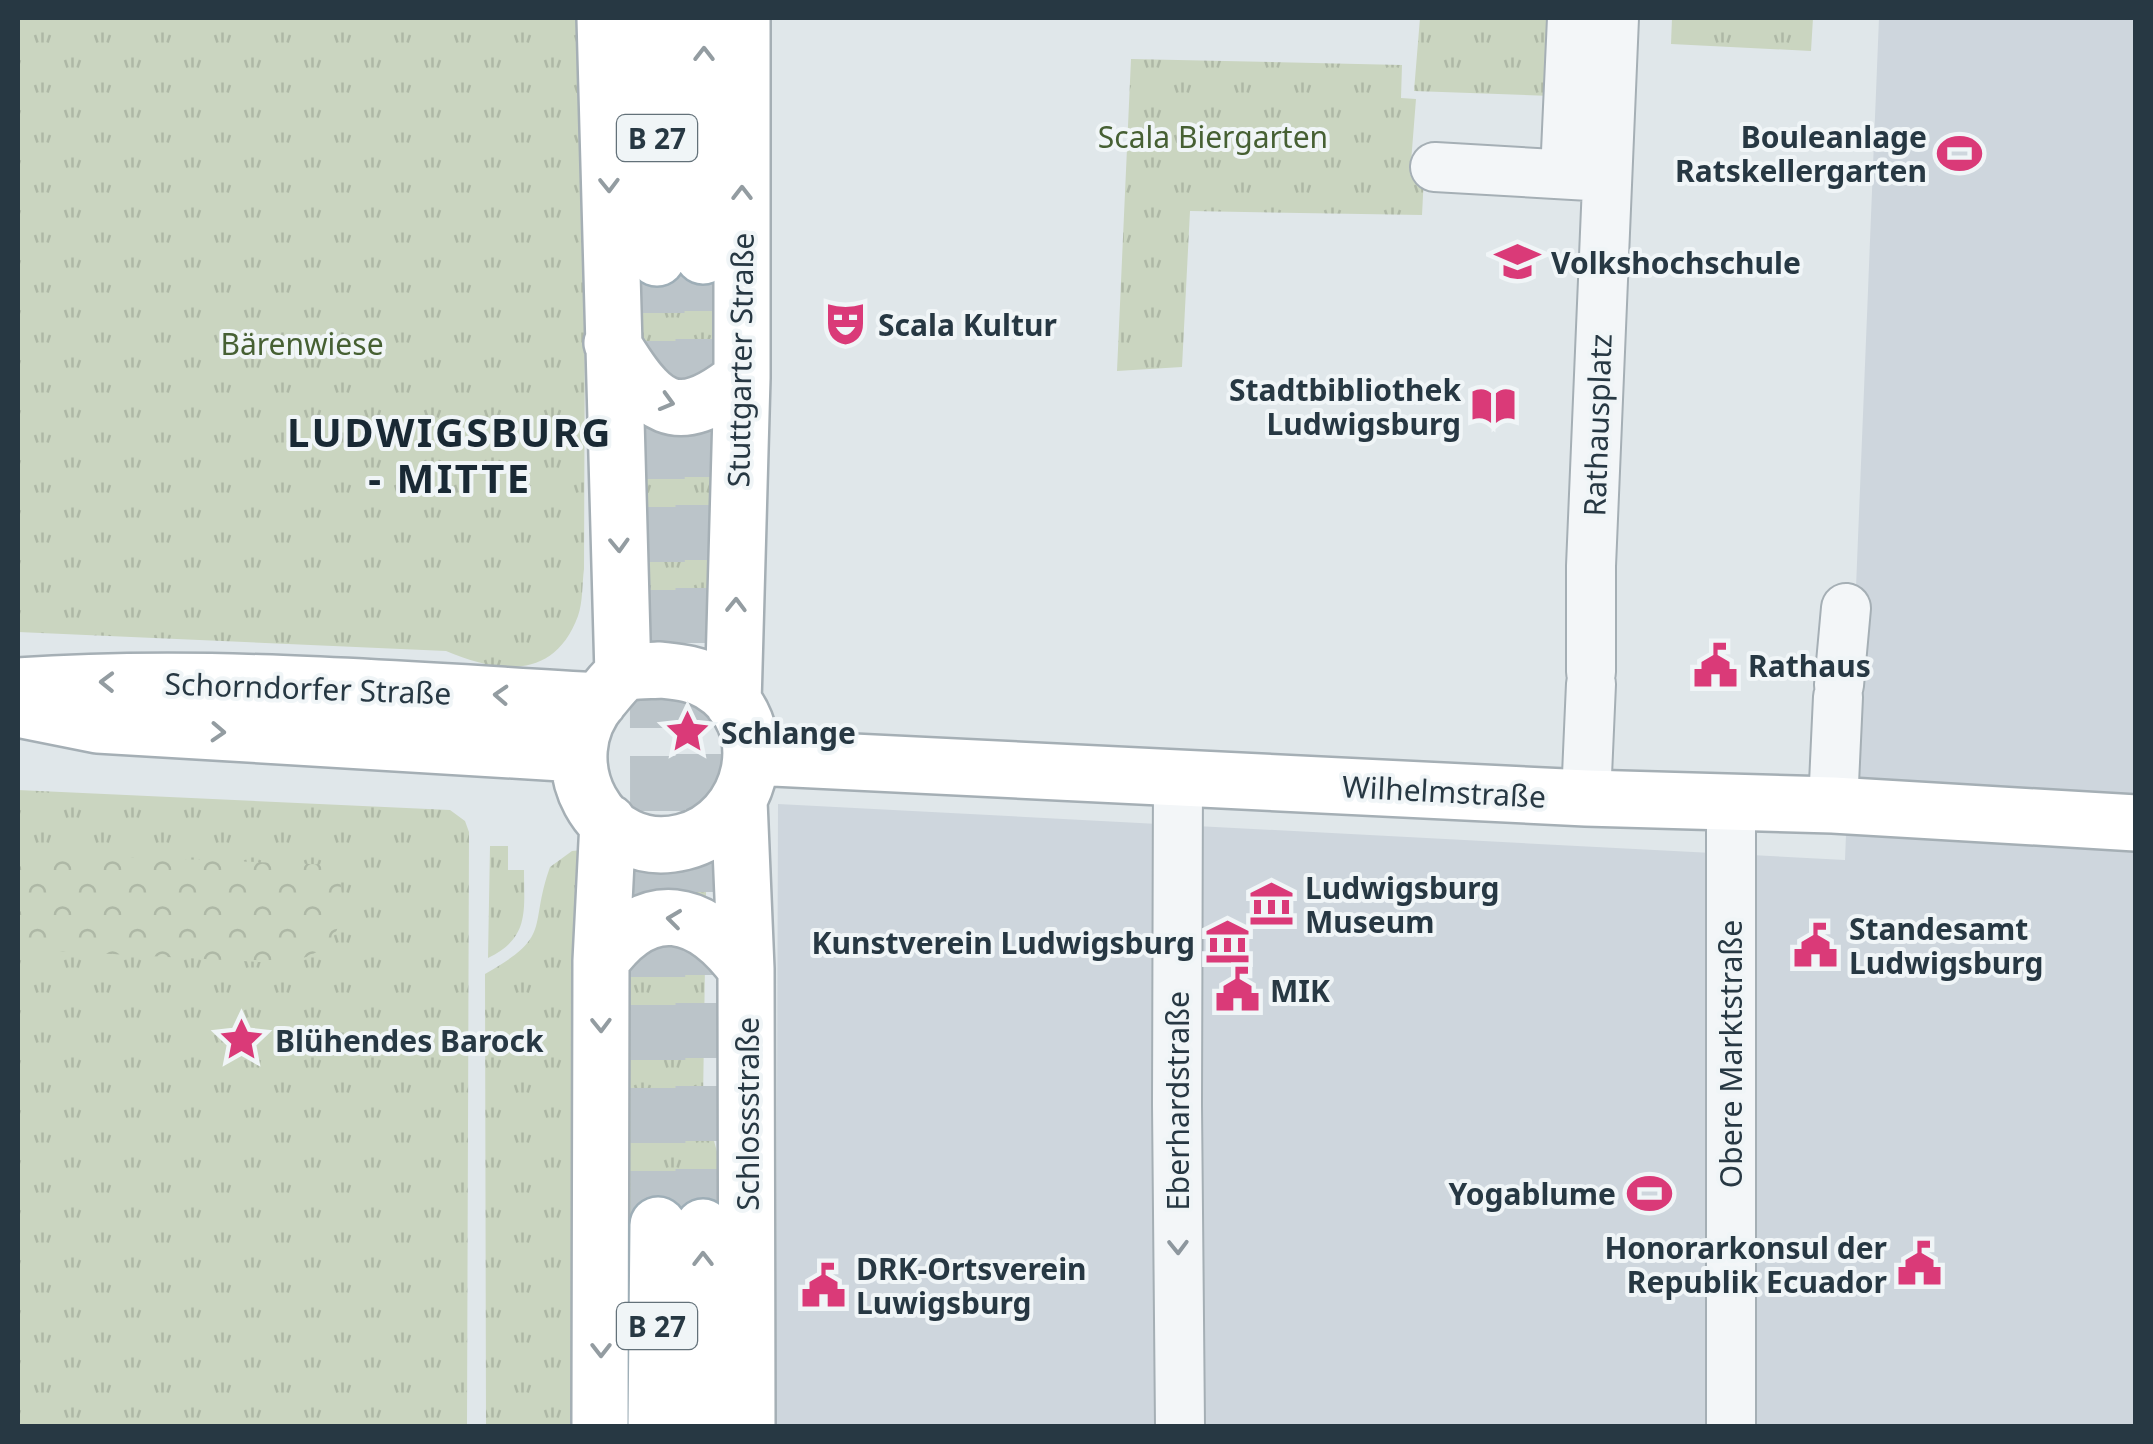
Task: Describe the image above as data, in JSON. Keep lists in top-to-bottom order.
{
  "streets": {
    "main road": [
      "B 27",
      "Stuttgarter Straße",
      "Schorndorfer Straße",
      "Wilhelmstraße",
      "Schlossstraße"
    ],
    "street": ["Rathausplatz", "Obere Marktstraße", "Eberhardstraße"]
  },
  "crossings": [
    ["Stuttgarter Straße", "Schorndorfer Straße"],
    ["Stuttgarter Straße", "Wilhelmstraße"],
    ["Stuttgarter Straße", "Schlossstraße"],
    ["Rathausplatz", "Wilhelmstraße"],
    ["Schorndorfer Straße", "Wilhelmstraße"],
    ["Schorndorfer Straße", "Schlossstraße"],
    ["Wilhelmstraße", "Obere Marktstraße"],
    ["Wilhelmstraße", "Eberhardstraße"],
    ["Wilhelmstraße", "Schlossstraße"]
  ],
  "one_way": ["Eberhardstraße"],
  "districts": ["LUDWIGSBURG - MITTE"],
  "parks": ["Scala Biergarten", "Bärenwiese"],
  "places": {
    "sports": ["Bouleanlage Ratskellergarten", "Yogablume"],
    "school or university": ["Volkshochschule"],
    "theatre": ["Scala Kultur"],
    "library": ["Stadtbibliothek Ludwigsburg"],
    "public building": [
      "Rathaus",
      "Standesamt Ludwigsburg",
      "MIK",
      "Honorarkonsul der Republik Ecuador",
      "DRK-Ortsverein Luwigsburg"
    ],
    "place": ["Schlange", "Blühendes Barock"],
    "museum": ["Ludwigsburg Museum", "Kunstverein Ludwigsburg"]
  }
}
